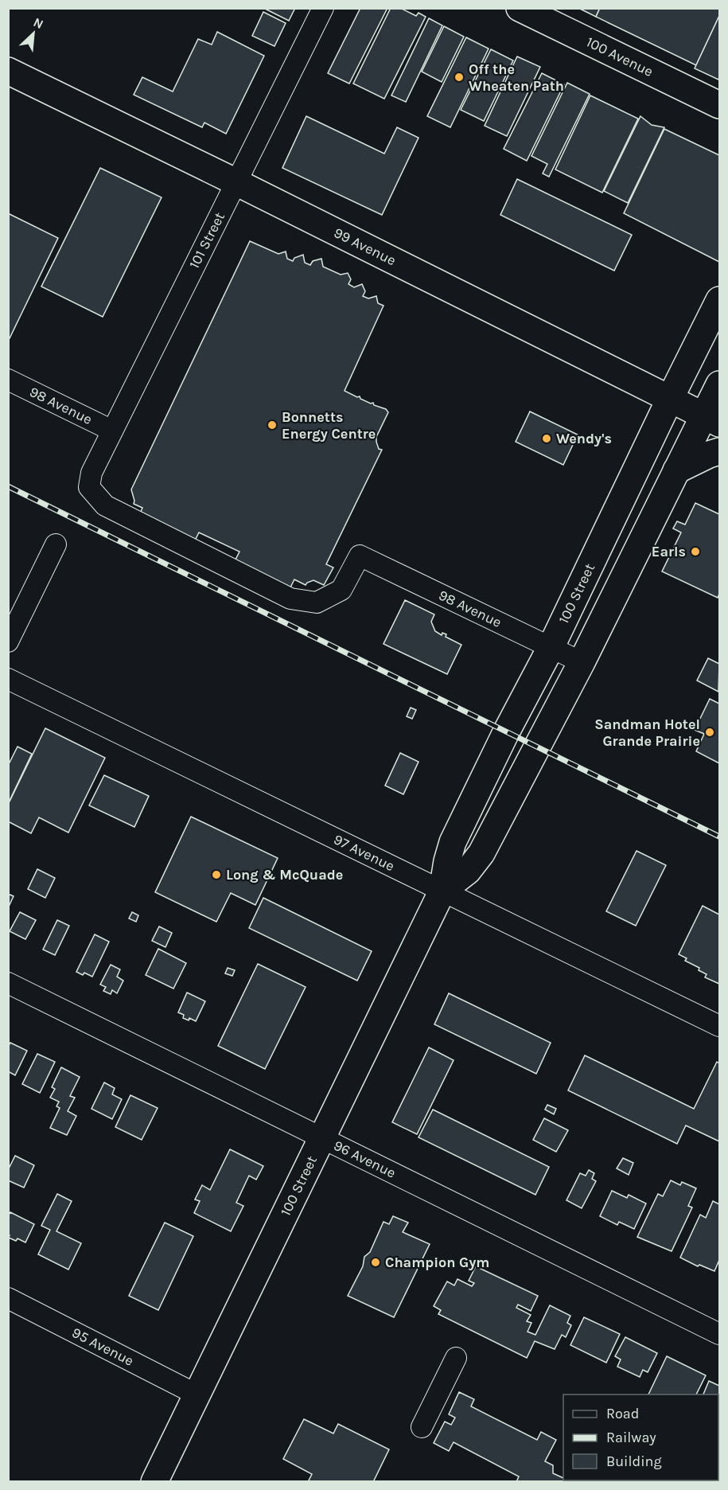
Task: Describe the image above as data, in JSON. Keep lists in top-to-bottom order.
{
  "streets": {
    "main road": ["100 Avenue", "99 Avenue", "100 Street"],
    "street": [
      "101 Street",
      "98 Avenue",
      "97 Avenue",
      "96 Avenue",
      "95 Avenue"
    ]
  },
  "crossings": [
    ["101 Street", "99 Avenue"],
    ["101 Street", "98 Avenue"],
    ["99 Avenue", "100 Street"],
    ["98 Avenue", "100 Street"],
    ["100 Street", "97 Avenue"],
    ["100 Street", "96 Avenue"],
    ["100 Street", "95 Avenue"]
  ],
  "places": [
    "Off the Wheaten Path",
    "Bonnetts Energy Centre",
    "Wendy's",
    "Earls",
    "Sandman Hotel Grande Prairie",
    "Long & McQuade",
    "Champion Gym"
  ],
  "legend": ["Road", "Railway", "Building"],
  "north": "top right"
}
